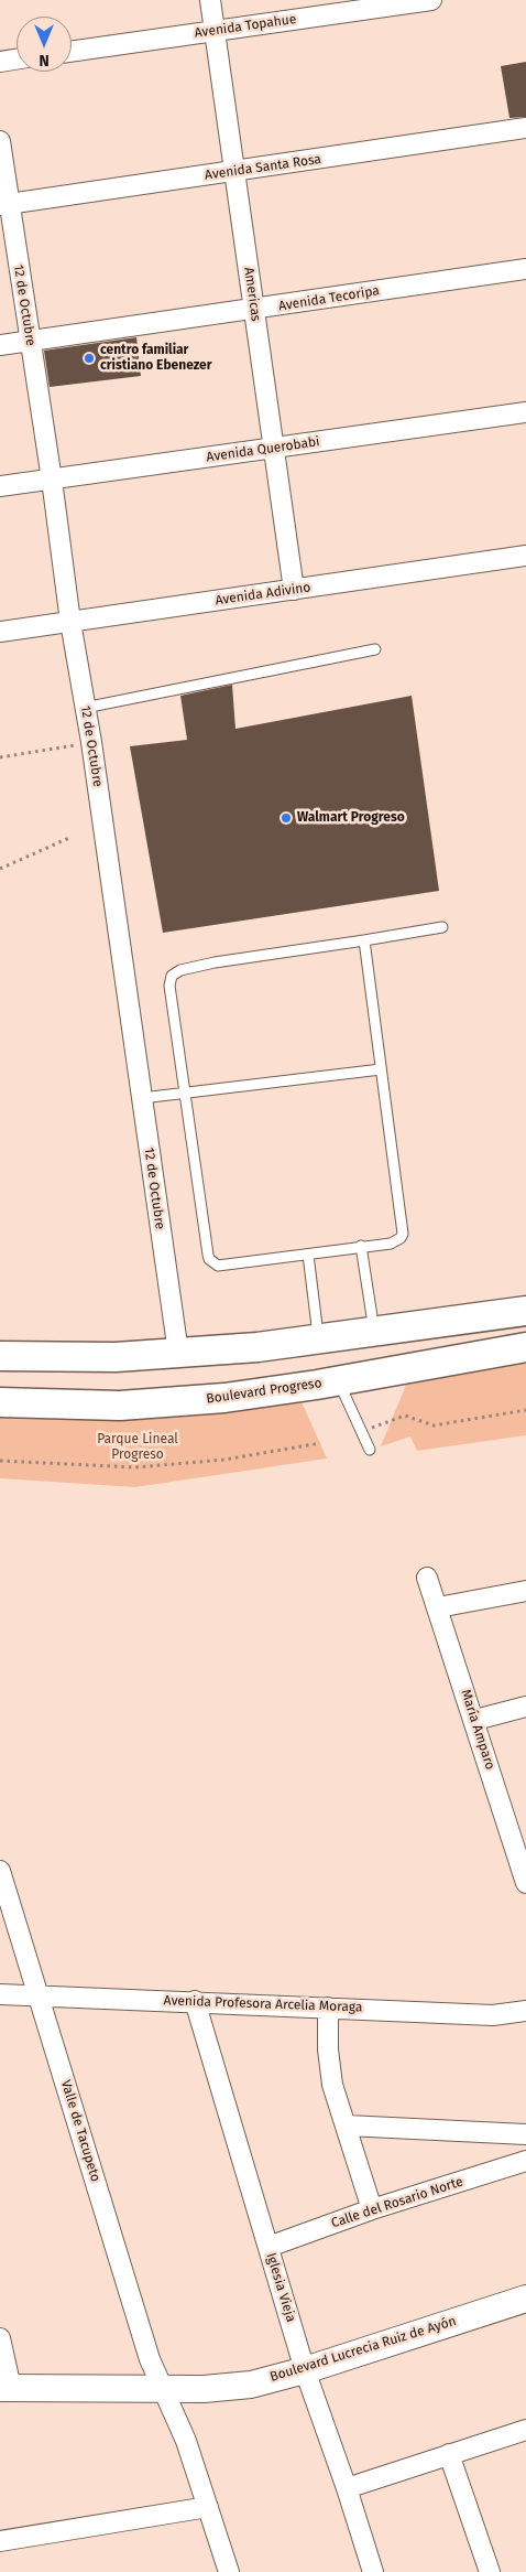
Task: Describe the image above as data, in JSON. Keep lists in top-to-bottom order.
{
  "streets": {
    "main road": ["Boulevard Progreso"],
    "street": [
      "Avenida Topahue",
      "Avenida Santa Rosa",
      "Americas",
      "Avenida Tecoripa",
      "12 de Octubre",
      "Avenida Querobabi",
      "Avenida Adivino",
      "María Amparo",
      "Avenida Profesora Arcelia Moraga",
      "Valle de Tacupeto",
      "Calle del Rosario Norte",
      "Iglesia Vieja",
      "Boulevard Lucrecia Ruiz de Ayón"
    ]
  },
  "crossings": [
    ["Avenida Topahue", "Americas"],
    ["Avenida Santa Rosa", "Americas"],
    ["Avenida Santa Rosa", "12 de Octubre"],
    ["Americas", "Avenida Tecoripa"],
    ["Americas", "Avenida Querobabi"],
    ["Americas", "Avenida Adivino"],
    ["Avenida Tecoripa", "12 de Octubre"],
    ["12 de Octubre", "Avenida Querobabi"],
    ["12 de Octubre", "Avenida Adivino"],
    ["Avenida Profesora Arcelia Moraga", "Valle de Tacupeto"],
    ["Avenida Profesora Arcelia Moraga", "Iglesia Vieja"],
    ["Valle de Tacupeto", "Boulevard Lucrecia Ruiz de Ayón"],
    ["Calle del Rosario Norte", "Iglesia Vieja"],
    ["Iglesia Vieja", "Boulevard Lucrecia Ruiz de Ayón"]
  ],
  "parks": ["Parque Lineal Progreso"],
  "places": ["centro familiar cristiano Ebenezer", "Walmart Progreso"],
  "north": "bottom"
}
